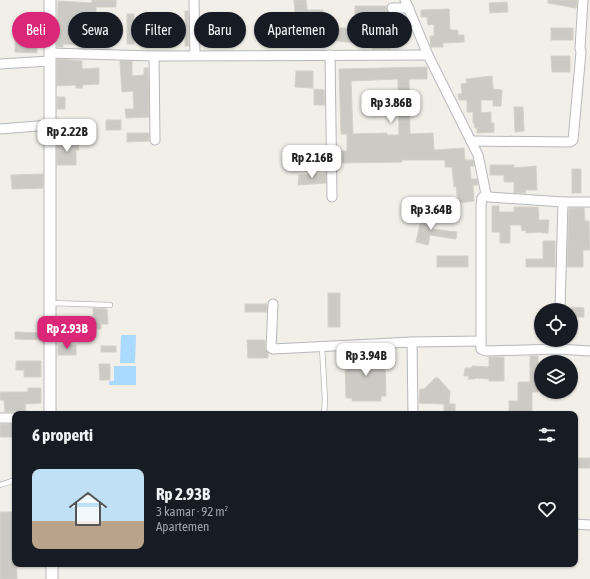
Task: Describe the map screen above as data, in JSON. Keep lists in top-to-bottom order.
{
  "page": {
    "chip": [
      "Beli",
      "Sewa",
      "Filter",
      "Baru",
      "Apartemen",
      "Rumah"
    ],
    "price": [
      "Rp 3.86B",
      "Rp 2.22B",
      "Rp 2.16B",
      "Rp 3.64B",
      "Rp 2.93B",
      "Rp 3.94B"
    ],
    "heading": "6 properti",
    "list": [
      {
        "name": "Rp 2.93B",
        "note": "3 kamar · 92 m² · Apartemen"
      }
    ]
  }
}
